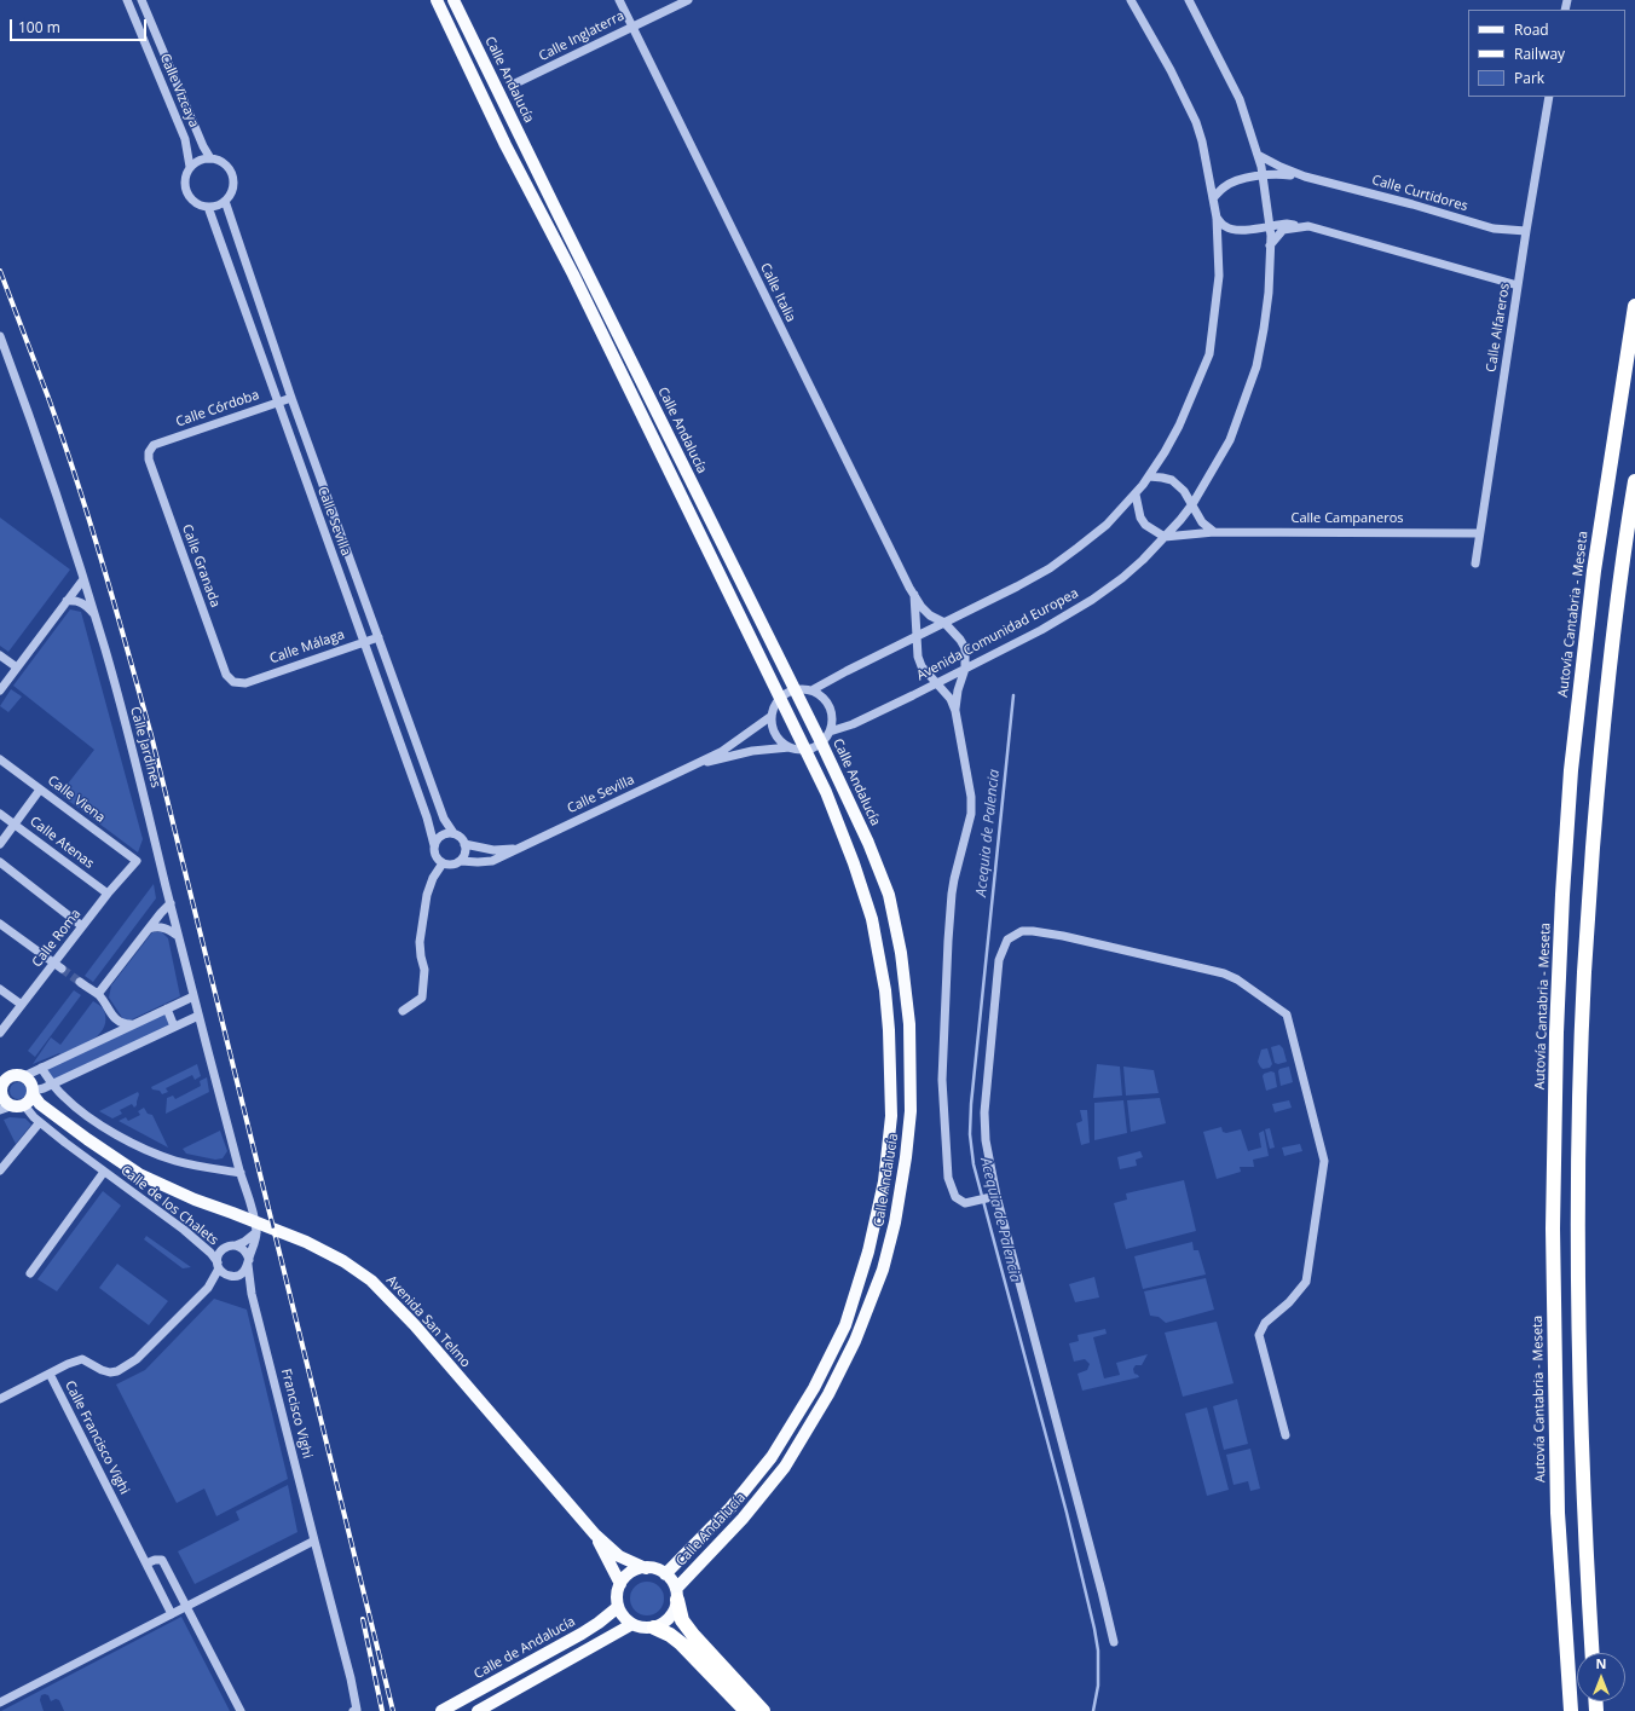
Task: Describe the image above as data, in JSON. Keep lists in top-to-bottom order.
{
  "streets": {
    "highway": ["Autovía Cantabria - Meseta"],
    "main road": ["Calle Andalucía", "Avenida San Telmo", "Calle de Andalucía"],
    "street": [
      "Calle Inglaterra",
      "Calle Vizcaya",
      "Calle Curtidores",
      "Calle Italia",
      "Calle Alfareros",
      "Calle Córdoba",
      "Calle Campaneros",
      "Calle Sevilla",
      "Calle Granada",
      "Avenida Comunidad Europea",
      "Calle Málaga",
      "Calle Jardines",
      "Calle Viena",
      "Calle Atenas",
      "Calle Roma",
      "Calle de los Chalets",
      "Francisco Vighi",
      "Calle Francisco Vighi"
    ]
  },
  "crossings": [
    ["Calle Inglaterra", "Calle Italia"],
    ["Calle Andalucía", "Avenida San Telmo"],
    ["Calle Andalucía", "Calle de Andalucía"],
    ["Calle Vizcaya", "Calle Sevilla"],
    ["Calle Curtidores", "Calle Alfareros"],
    ["Calle Curtidores", "Avenida Comunidad Europea"],
    ["Calle Italia", "Avenida Comunidad Europea"],
    ["Calle Alfareros", "Calle Campaneros"],
    ["Calle Córdoba", "Calle Sevilla"],
    ["Calle Córdoba", "Calle Granada"],
    ["Calle Campaneros", "Avenida Comunidad Europea"],
    ["Calle Sevilla", "Calle Málaga"],
    ["Calle Granada", "Calle Málaga"],
    ["Calle Viena", "Calle Roma"],
    ["Calle Atenas", "Calle Roma"],
    ["Calle de los Chalets", "Avenida San Telmo"],
    ["Calle de los Chalets", "Francisco Vighi"],
    ["Avenida San Telmo", "Calle de Andalucía"]
  ],
  "water": ["Acequia de Palencia"],
  "legend": ["Road", "Railway", "Park"],
  "scale_bar": "100 m",
  "north": "top"
}
